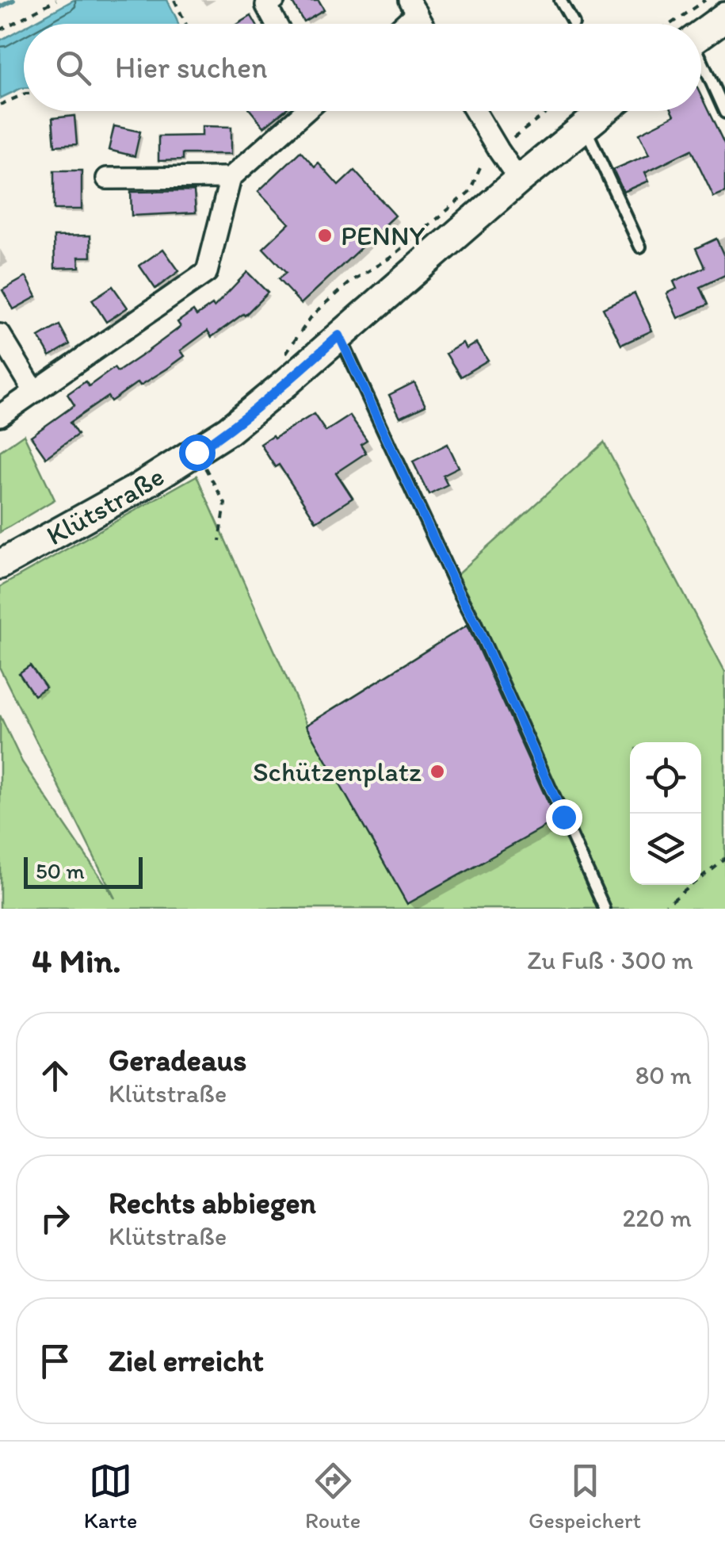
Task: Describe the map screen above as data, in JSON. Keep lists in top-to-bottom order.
{
  "streets": {
    "main road": ["Klütstraße"]
  },
  "places": ["PENNY", "Schützenplatz"],
  "scale_bar": "50 m",
  "page": {
    "search": "Hier suchen",
    "scale": "50 m",
    "heading": ["4 Min.", "Zu Fuß · 300 m"],
    "list": [
      ["Geradeaus", "Klütstraße", "80 m"],
      ["Rechts abbiegen", "Klütstraße", "220 m"],
      "Ziel erreicht"
    ],
    "nav": ["Karte", "Route", "Gespeichert"]
  }
}
